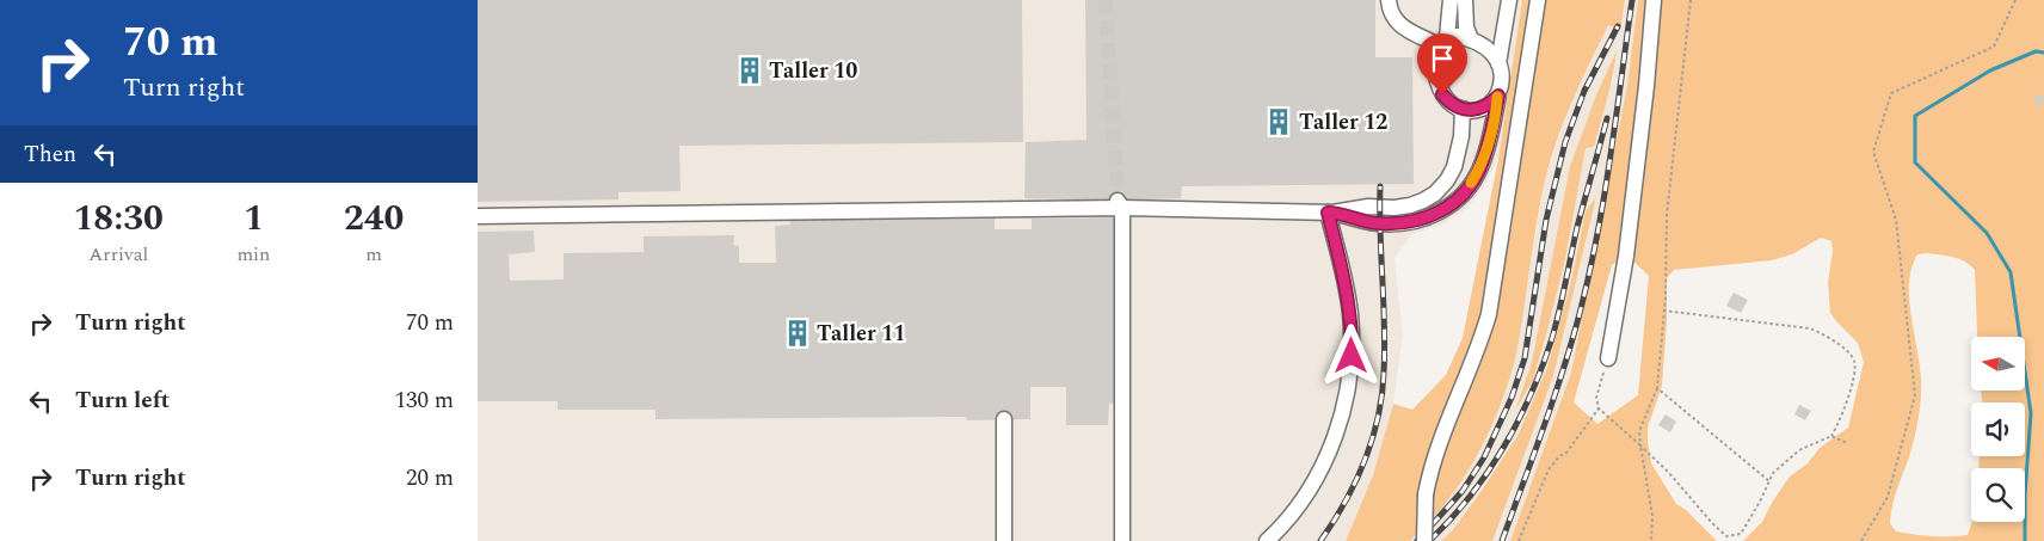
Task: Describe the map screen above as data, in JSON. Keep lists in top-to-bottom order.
{
  "places": {
    "building": ["Taller 10", "Taller 12", "Taller 11"]
  },
  "north": "left",
  "page": {
    "turn": ["70 m", "Turn right"],
    "then": "Then",
    "eta": [
      "18:30",
      "Arrival",
      "1",
      "min",
      "240",
      "m"
    ],
    "list": [
      {
        "name": "Turn right",
        "value": "70 m"
      },
      {
        "name": "Turn left",
        "value": "130 m"
      },
      {
        "name": "Turn right",
        "value": "20 m"
      }
    ]
  }
}
